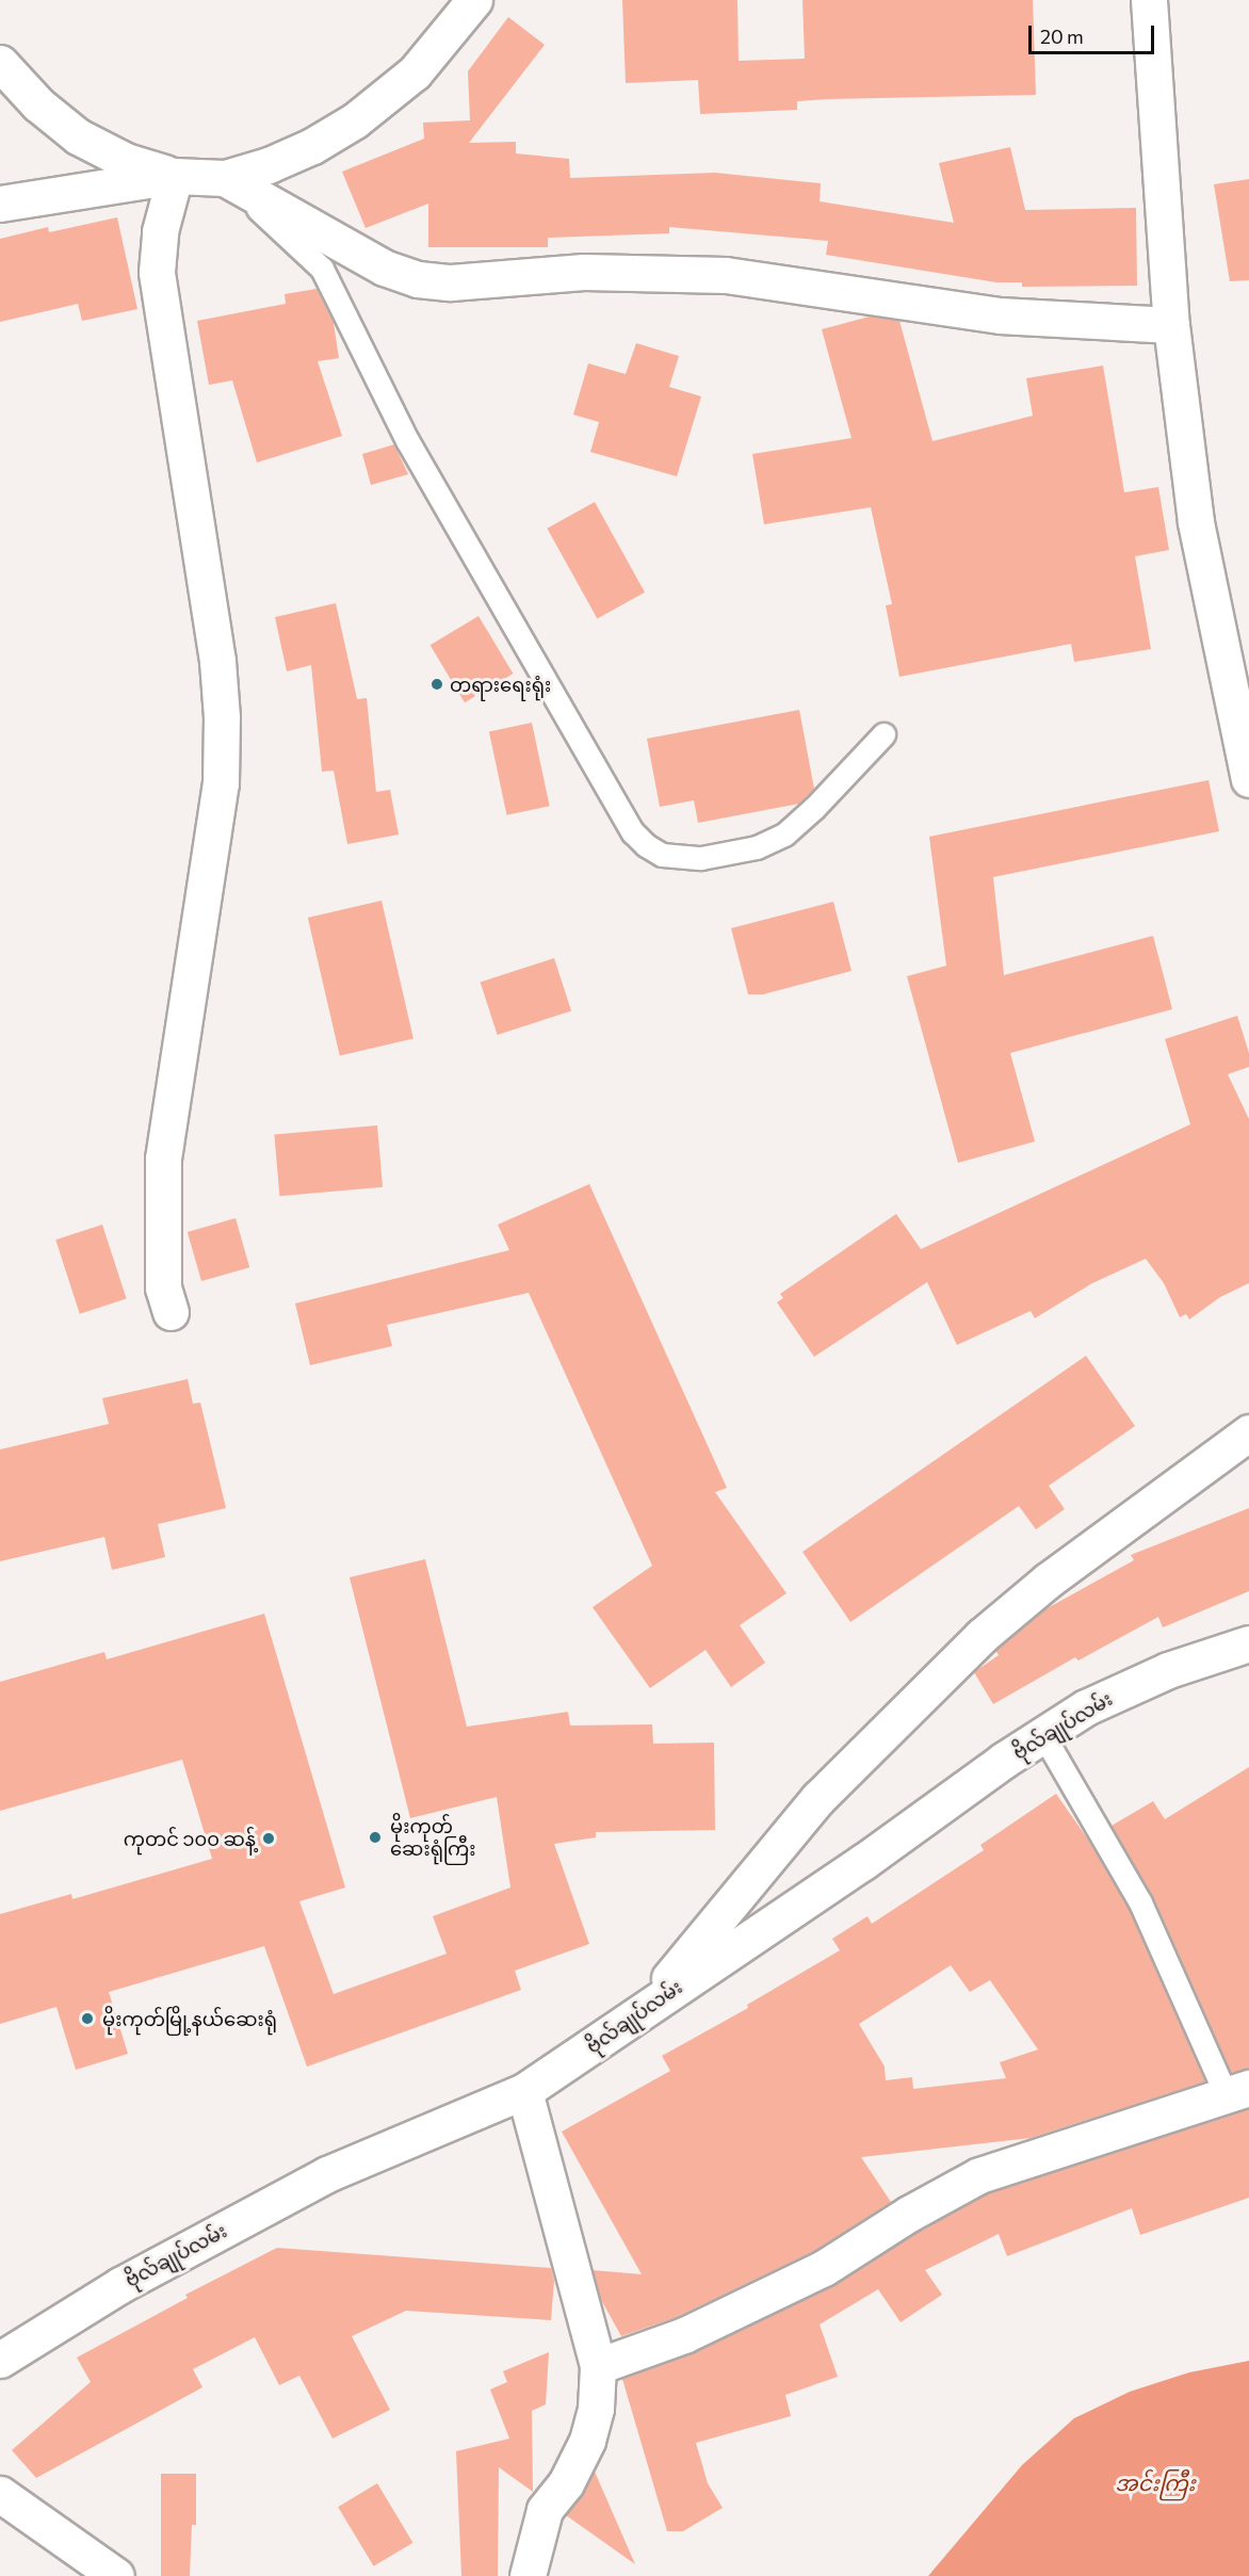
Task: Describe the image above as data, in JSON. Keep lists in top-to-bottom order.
{
  "streets": {
    "street": ["ဗိုလ်‌ချုပ်‌လမ်း"]
  },
  "water": ["အင်းကြီး"],
  "places": [
    "တရားရေးရုံး",
    "မိုးကုတ်‌ ‌ဆေးရုံကြီး",
    "ကုတင် ၁၀၀ ဆန့်",
    "မိုးကုတ်မြို့နယ်ဆေးရုံ"
  ],
  "scale_bar": "20 m"
}
